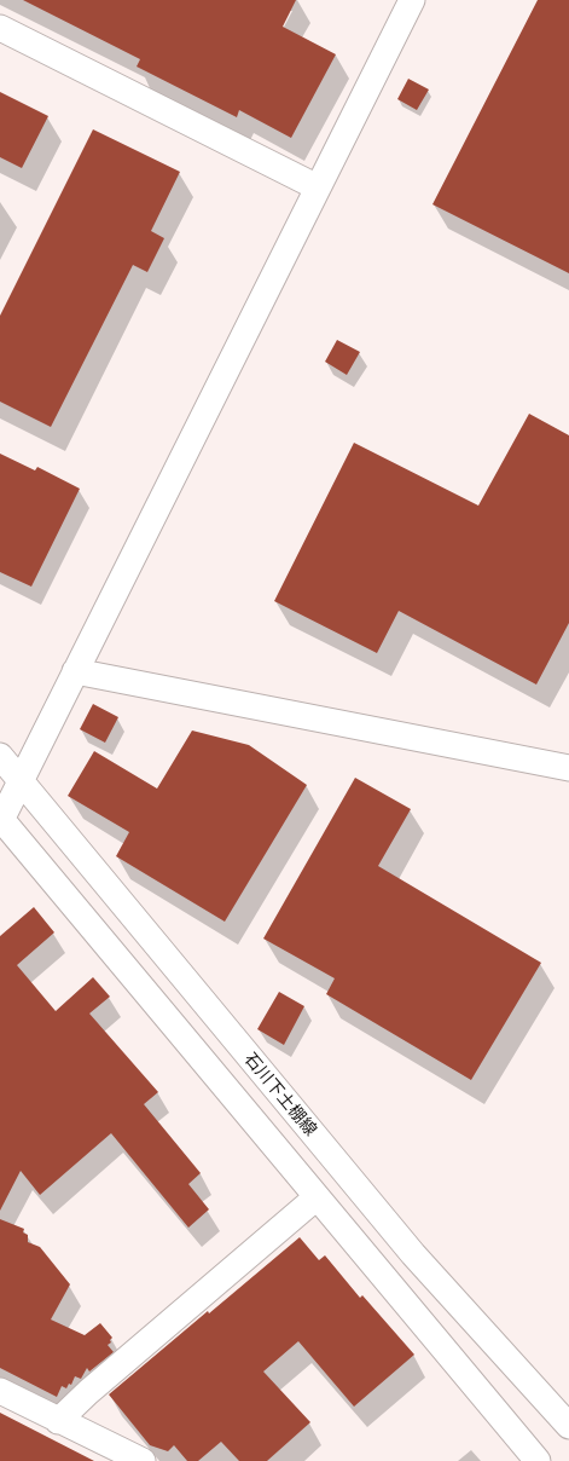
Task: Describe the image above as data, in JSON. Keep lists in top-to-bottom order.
{
  "streets": {
    "street": ["石川下土棚線"]
  }
}
